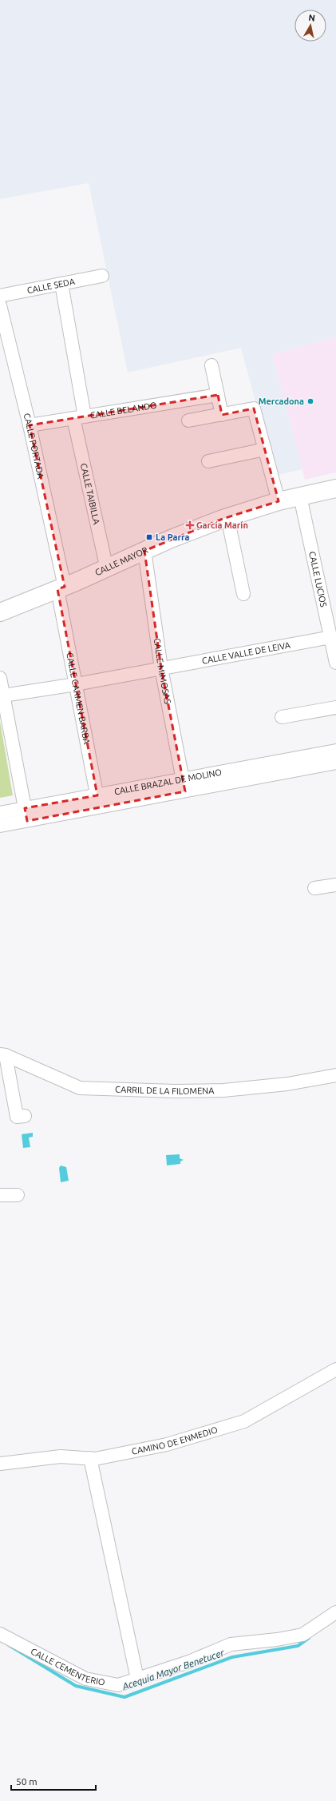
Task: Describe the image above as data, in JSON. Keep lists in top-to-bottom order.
{
  "streets": {
    "main road": ["CALLE MAYOR"],
    "street": [
      "CALLE SEDA",
      "CALLE BELANDO",
      "CALLE PORTADA",
      "CALLE TAIBILLA",
      "CALLE LUCIOS",
      "CALLE VALLE DE LEIVA",
      "CALLE MIMOSAS",
      "CALLE CARMEN BARBA",
      "CALLE BRAZAL DE MOLINO",
      "CARRIL DE LA FILOMENA",
      "CAMINO DE ENMEDIO",
      "CALLE CEMENTERIO"
    ]
  },
  "crossings": [
    ["CALLE SEDA", "CALLE TAIBILLA"],
    ["CALLE BELANDO", "CALLE PORTADA"],
    ["CALLE BELANDO", "CALLE TAIBILLA"],
    ["CALLE PORTADA", "CALLE MAYOR"],
    ["CALLE PORTADA", "CALLE CARMEN BARBA"],
    ["CALLE TAIBILLA", "CALLE MAYOR"],
    ["CALLE MAYOR", "CALLE LUCIOS"],
    ["CALLE MAYOR", "CALLE MIMOSAS"],
    ["CALLE MAYOR", "CALLE CARMEN BARBA"],
    ["CALLE LUCIOS", "CALLE VALLE DE LEIVA"],
    ["CALLE VALLE DE LEIVA", "CALLE MIMOSAS"],
    ["CALLE VALLE DE LEIVA", "CALLE CARMEN BARBA"],
    ["CALLE MIMOSAS", "CALLE BRAZAL DE MOLINO"]
  ],
  "water": ["Acequia Mayor Benetucer"],
  "places": {
    "other": ["Mercadona"],
    "health": ["García Marín"],
    "transit": ["La Parra"]
  },
  "scale_bar": "50 m",
  "north": "top"
}
